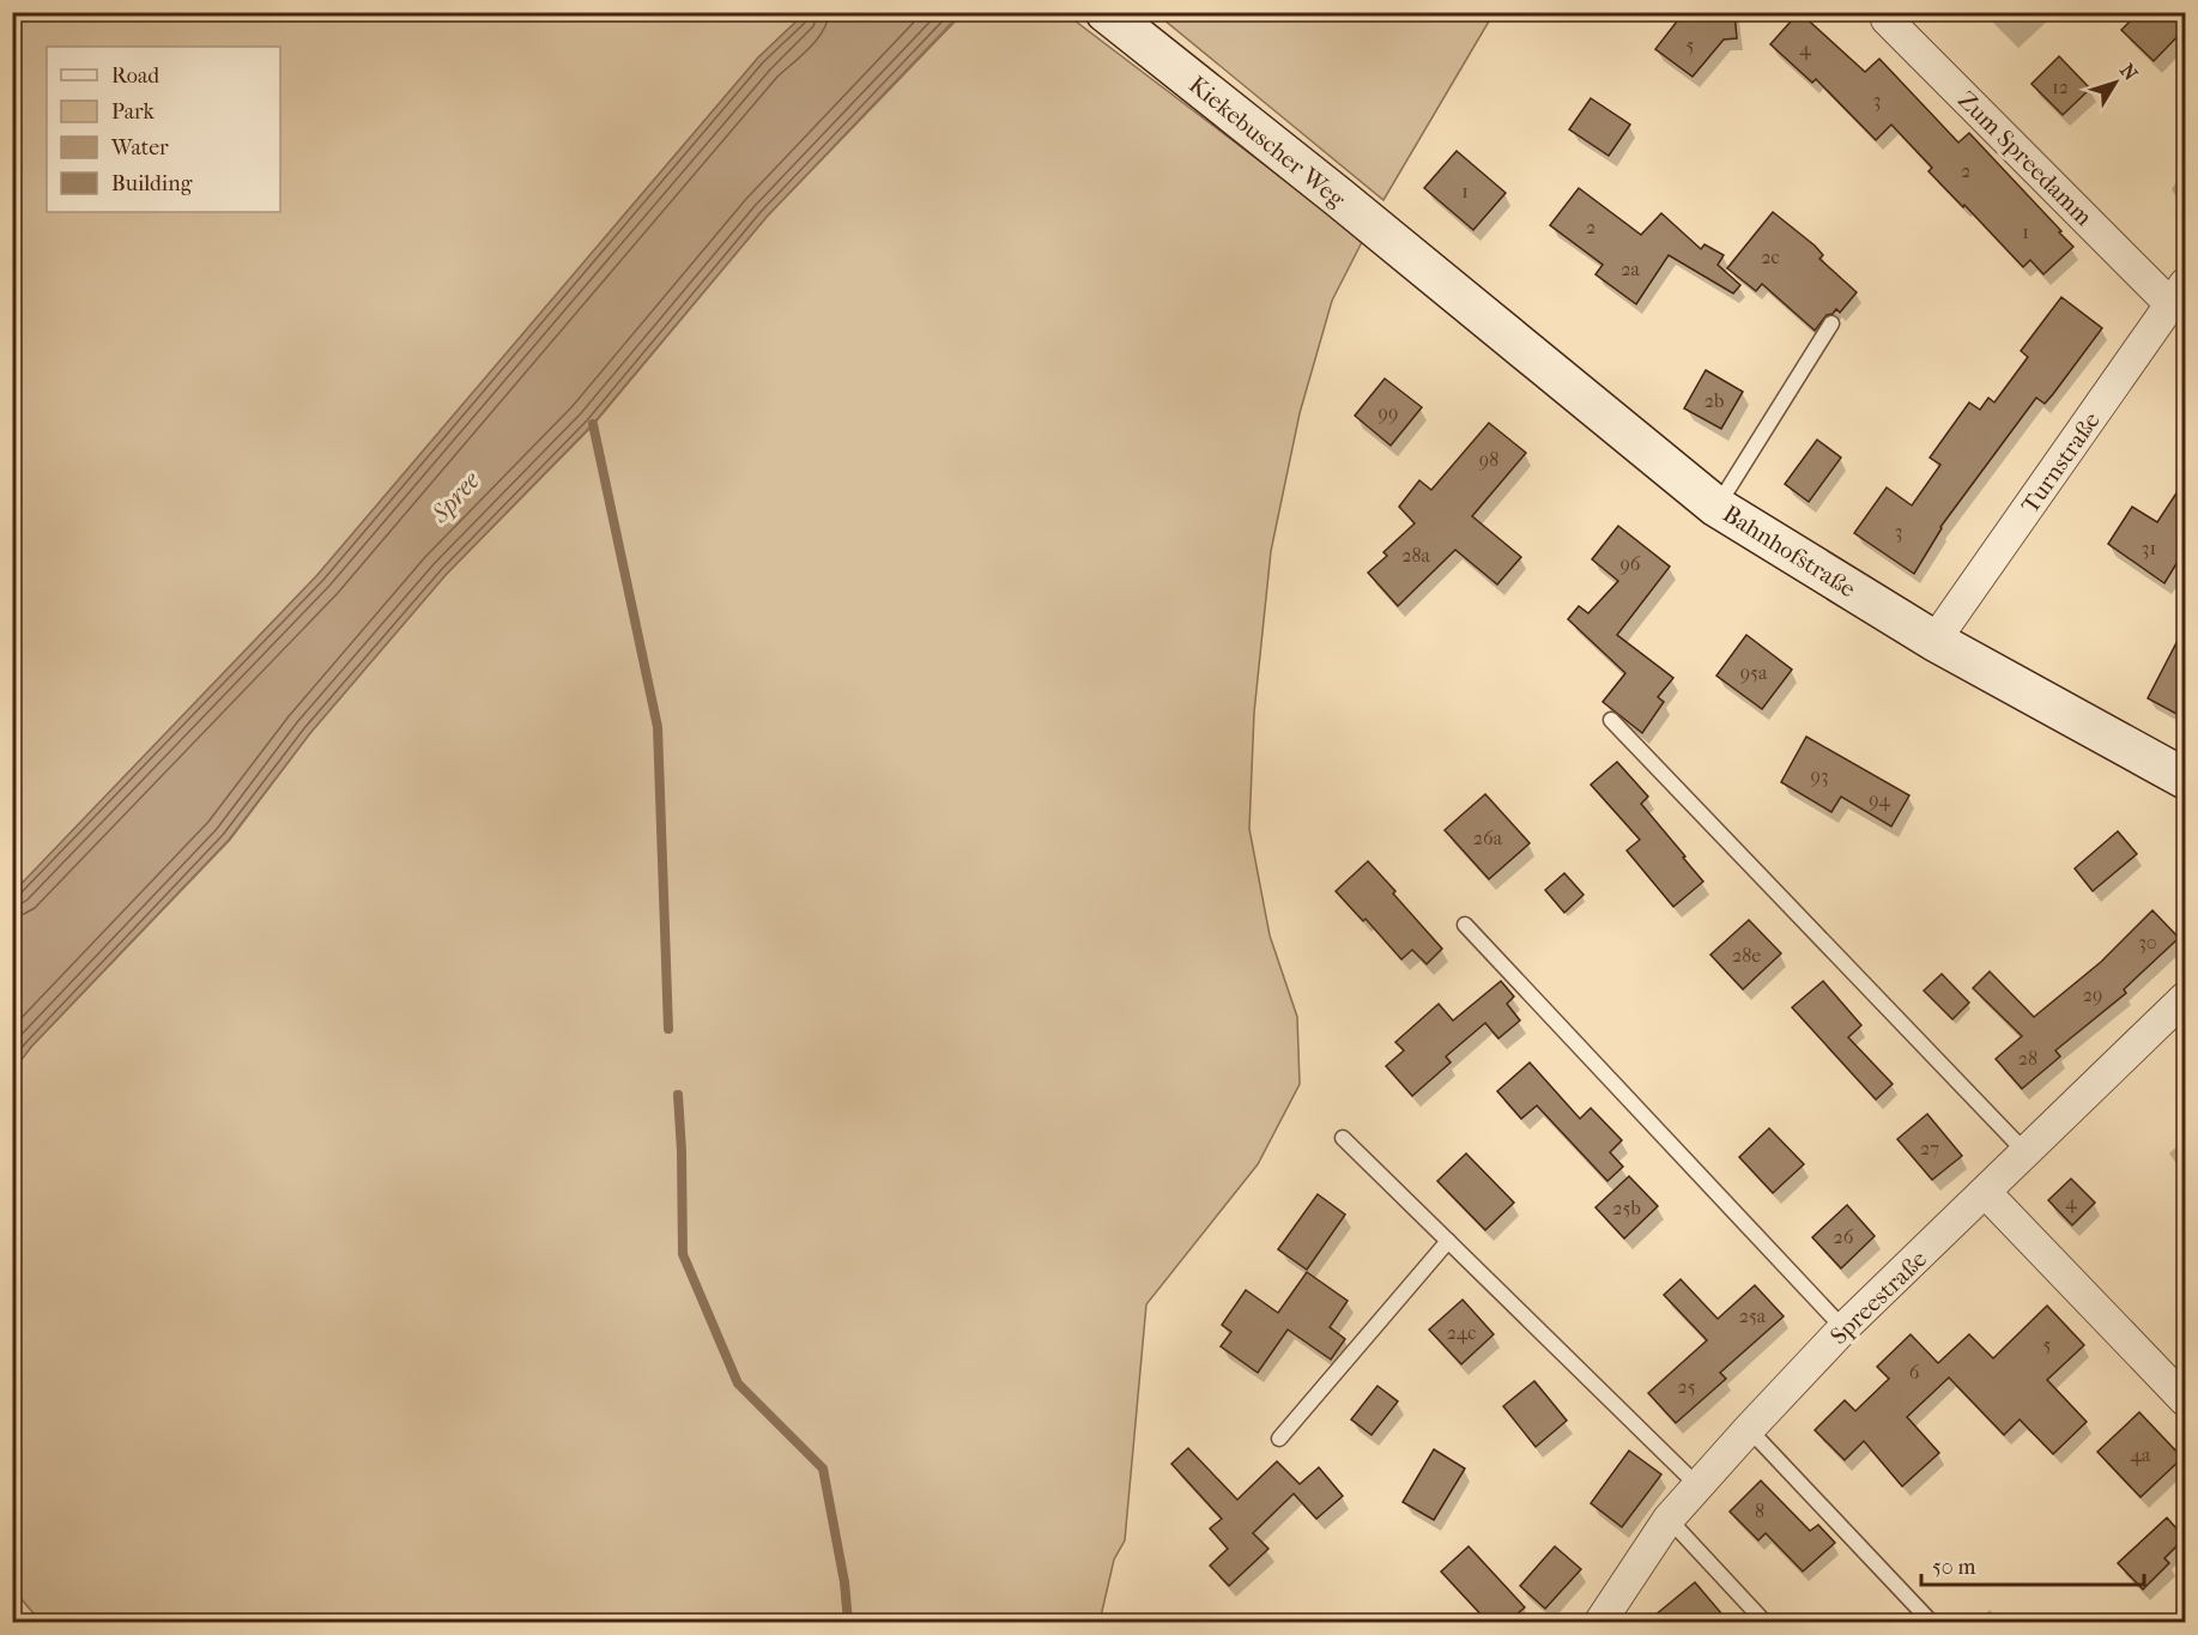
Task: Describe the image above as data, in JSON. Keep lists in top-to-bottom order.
{
  "streets": {
    "main road": ["Kiekebuscher Weg", "Bahnhofstraße"],
    "street": ["Zum Spreedamm", "Turnstraße", "Spreestraße"]
  },
  "crossings": [
    ["Kiekebuscher Weg", "Bahnhofstraße"],
    ["Zum Spreedamm", "Turnstraße"],
    ["Turnstraße", "Bahnhofstraße"]
  ],
  "water": ["Spree"],
  "house_numbers": [
    "5",
    "4",
    "12",
    "3",
    "2",
    "1",
    "2",
    "1",
    "2c",
    "2a",
    "2b",
    "99",
    "98",
    "3",
    "31",
    "28a",
    "96",
    "95a",
    "93",
    "94",
    "26a",
    "30",
    "28e",
    "29",
    "28",
    "27",
    "4",
    "25b",
    "26",
    "25a",
    "24c",
    "5",
    "6",
    "25",
    "4a",
    "8"
  ],
  "legend": [
    "Road",
    "Park",
    "Water",
    "Building"
  ],
  "scale_bar": "50 m",
  "north": "top right"
}
